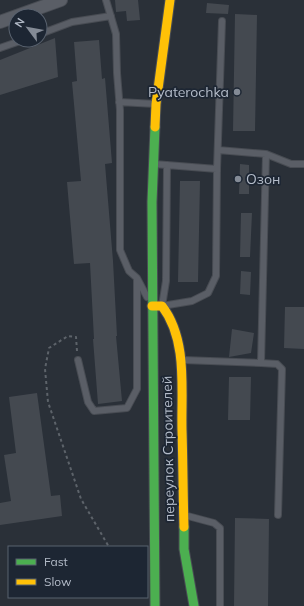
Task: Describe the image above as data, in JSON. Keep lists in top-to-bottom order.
{
  "streets": {
    "main road": ["переулок Строителей"]
  },
  "places": ["Pyaterochka", "Озон"],
  "legend": ["Fast", "Slow"],
  "north": "top left"
}
